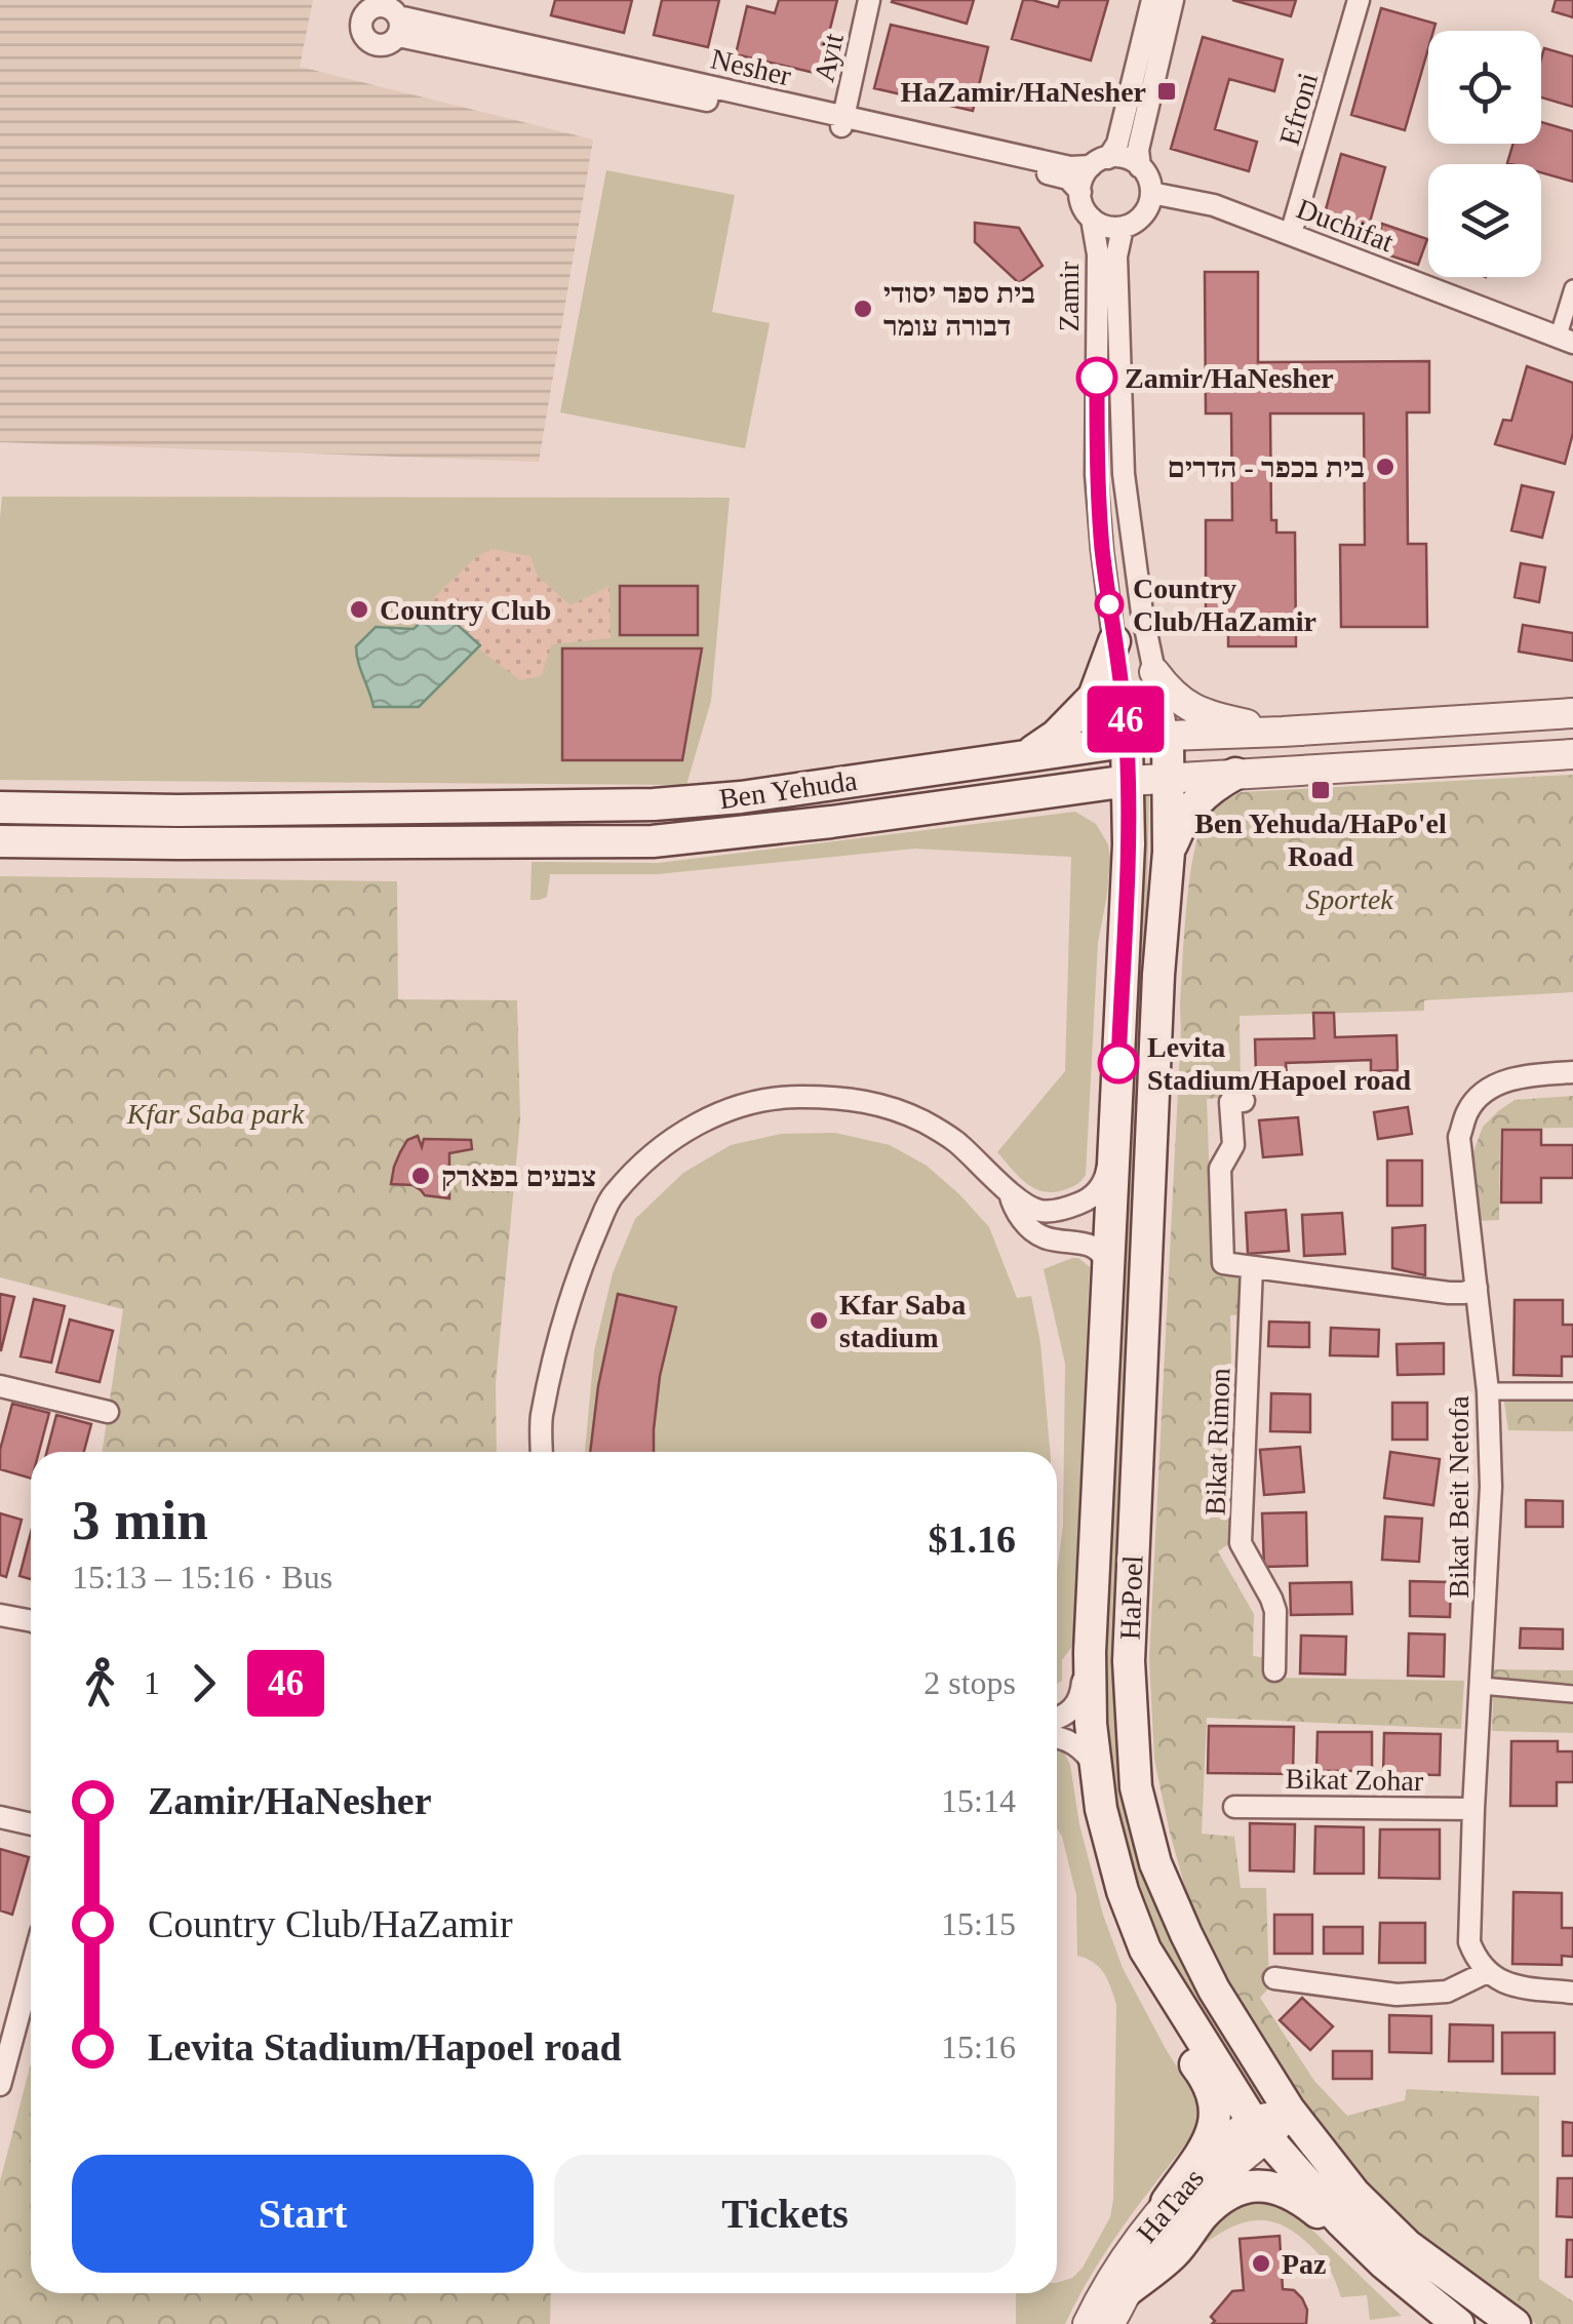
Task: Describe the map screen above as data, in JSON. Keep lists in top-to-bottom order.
{
  "streets": {
    "main road": ["Ben Yehuda", "HaPoel"],
    "street": [
      "Ayit",
      "Nesher",
      "Efroni",
      "Duchifat",
      "Zamir",
      "Bikat Rimon",
      "Bikat Beit Netofa",
      "Bikat Zohar",
      "HaTaas"
    ]
  },
  "crossings": [
    ["Ayit", "Nesher"],
    ["Nesher", "Duchifat"],
    ["Nesher", "Zamir"],
    ["Efroni", "Duchifat"],
    ["Duchifat", "Zamir"],
    ["Zamir", "Ben Yehuda"],
    ["Zamir", "HaPoel"],
    ["Ben Yehuda", "HaPoel"],
    ["Bikat Beit Netofa", "Bikat Zohar"],
    ["HaPoel", "HaTaas"]
  ],
  "parks": ["Sportek", "Kfar Saba park"],
  "places": {
    "transit": ["HaZamir/HaNesher", "Ben Yehuda/HaPo'el Road"],
    "other": [
      "בית ספר יסודי דבורה עומר",
      "Zamir/HaNesher",
      "בית בכפר - הדרים",
      "Country Club/HaZamir",
      "Country Club",
      "Levita Stadium/Hapoel road",
      "צבעים בפארק",
      "Kfar Saba stadium",
      "Paz"
    ]
  },
  "lines": ["bus line 46"],
  "page": {
    "on_map": "46",
    "heading": ["3 min", "15:13 – 15:16 · Bus", "$1.16"],
    "legs": ["1", "46", "2 stops"],
    "list": [
      {
        "name": "Zamir/HaNesher",
        "value": "15:14"
      },
      {
        "name": "Country Club/HaZamir",
        "value": "15:15"
      },
      {
        "name": "Levita Stadium/Hapoel road",
        "value": "15:16"
      }
    ],
    "buttons": ["Start", "Tickets"]
  }
}
